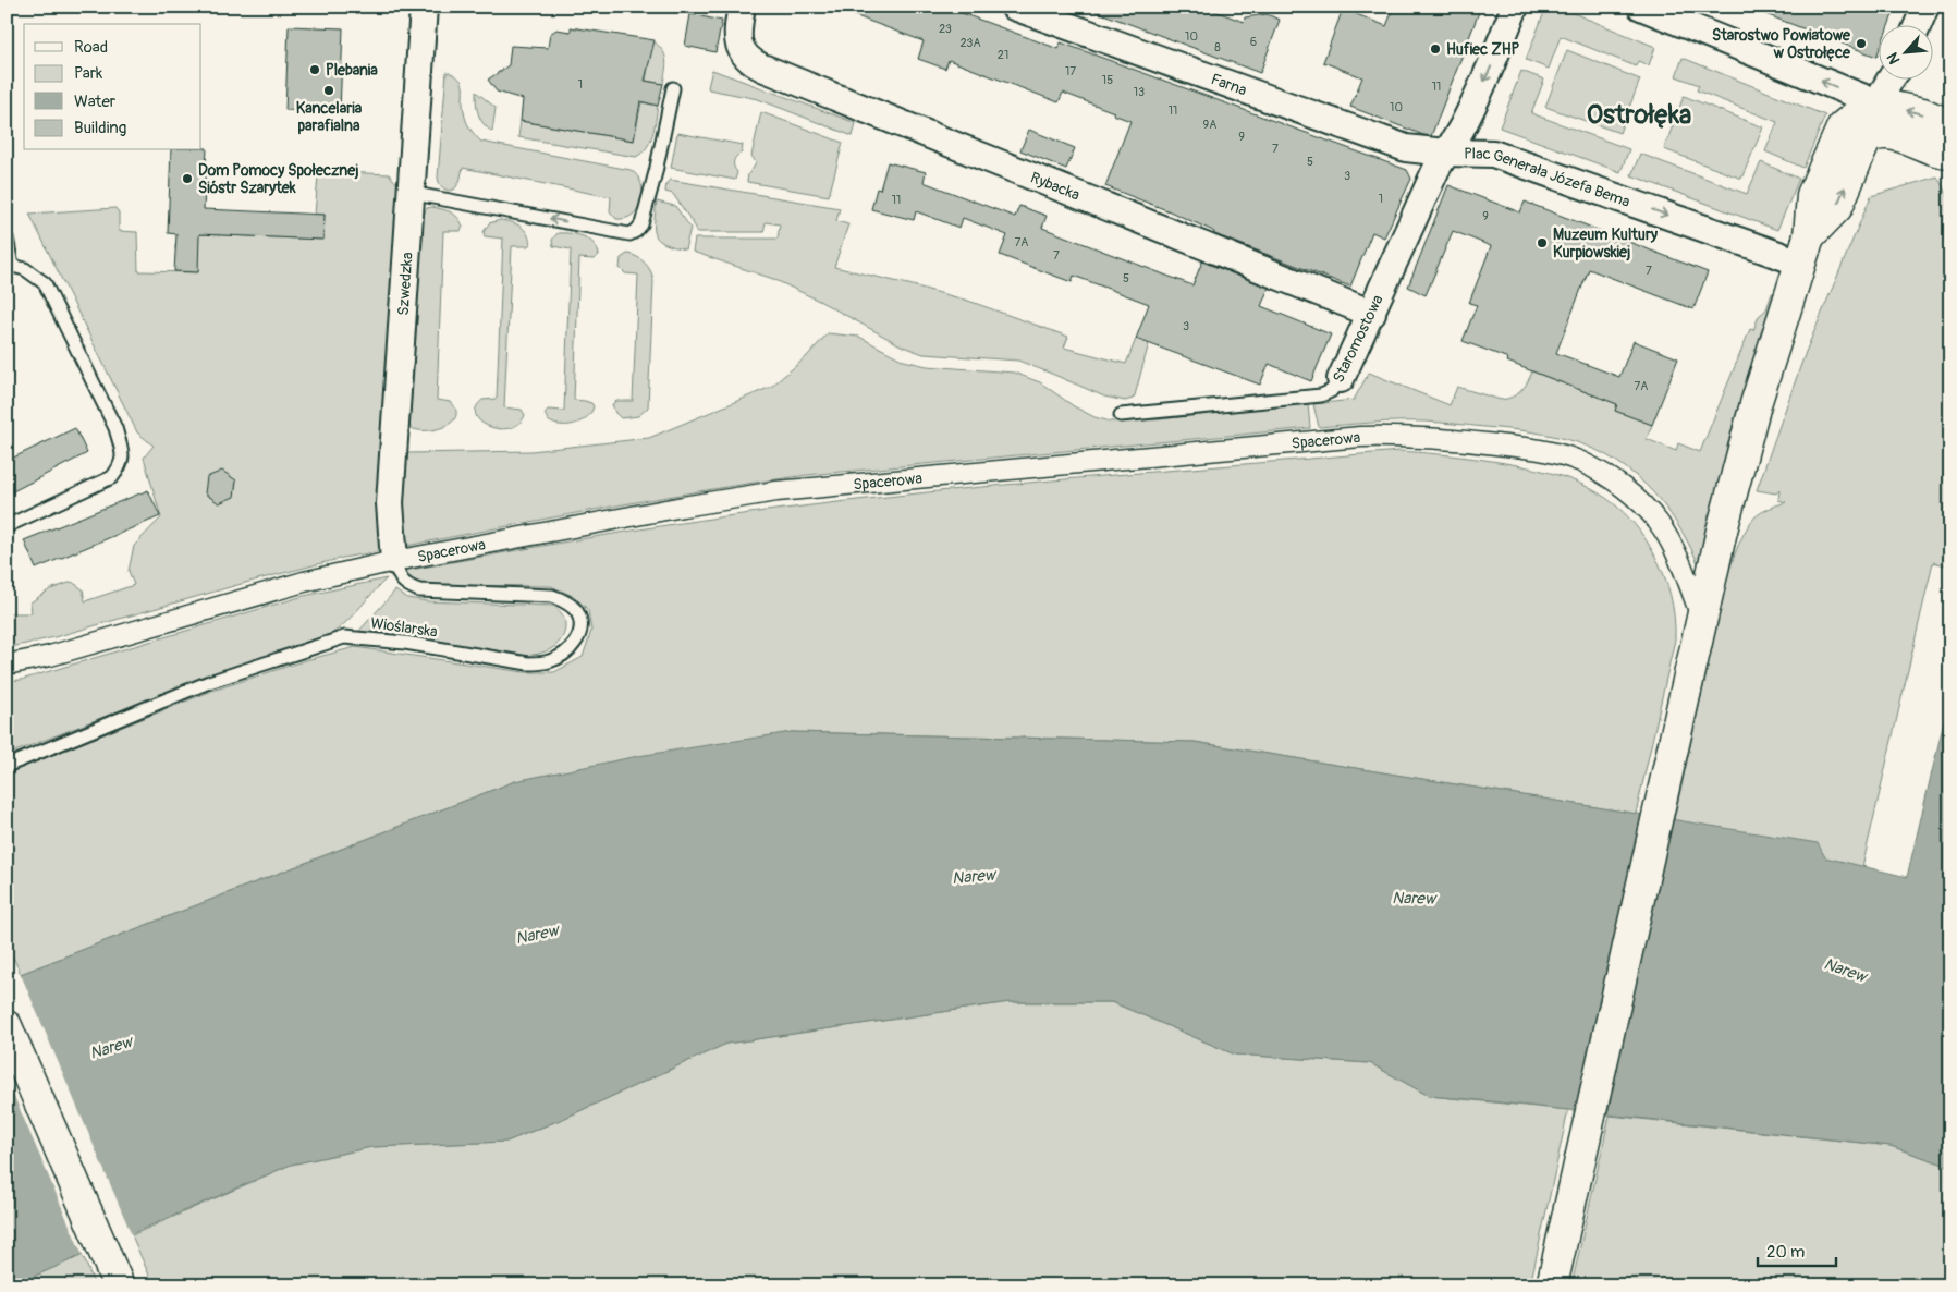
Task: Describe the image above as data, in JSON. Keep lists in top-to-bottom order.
{
  "streets": {
    "street": [
      "Farna",
      "Plac Generała Józefa Bema",
      "Rybacka",
      "Szwedzka",
      "Staromostowa",
      "Spacerowa"
    ],
    "lane": ["Wioślarska"]
  },
  "crossings": [
    ["Farna", "Plac Generała Józefa Bema"],
    ["Farna", "Staromostowa"],
    ["Plac Generała Józefa Bema", "Staromostowa"],
    ["Rybacka", "Staromostowa"],
    ["Szwedzka", "Spacerowa"],
    ["Szwedzka", "Wioślarska"],
    ["Spacerowa", "Wioślarska"]
  ],
  "districts": ["Ostrołęka"],
  "water": ["Narew"],
  "places": [
    "Starostwo Powiatowe w Ostrołęce",
    "Hufiec ZHP",
    "Plebania",
    "Kancelaria parafialna",
    "Dom Pomocy Społecznej Sióstr Szarytek",
    "Muzeum Kultury Kurpiowskiej"
  ],
  "house_numbers": [
    "23",
    "10",
    "6",
    "23A",
    "8",
    "21",
    "17",
    "15",
    "1",
    "11",
    "13",
    "10",
    "11",
    "9A",
    "9",
    "7",
    "5",
    "3",
    "1",
    "11",
    "9",
    "7A",
    "7",
    "7",
    "5",
    "3",
    "7A"
  ],
  "legend": [
    "Road",
    "Park",
    "Water",
    "Building"
  ],
  "scale_bar": "20 m",
  "north": "bottom left"
}
